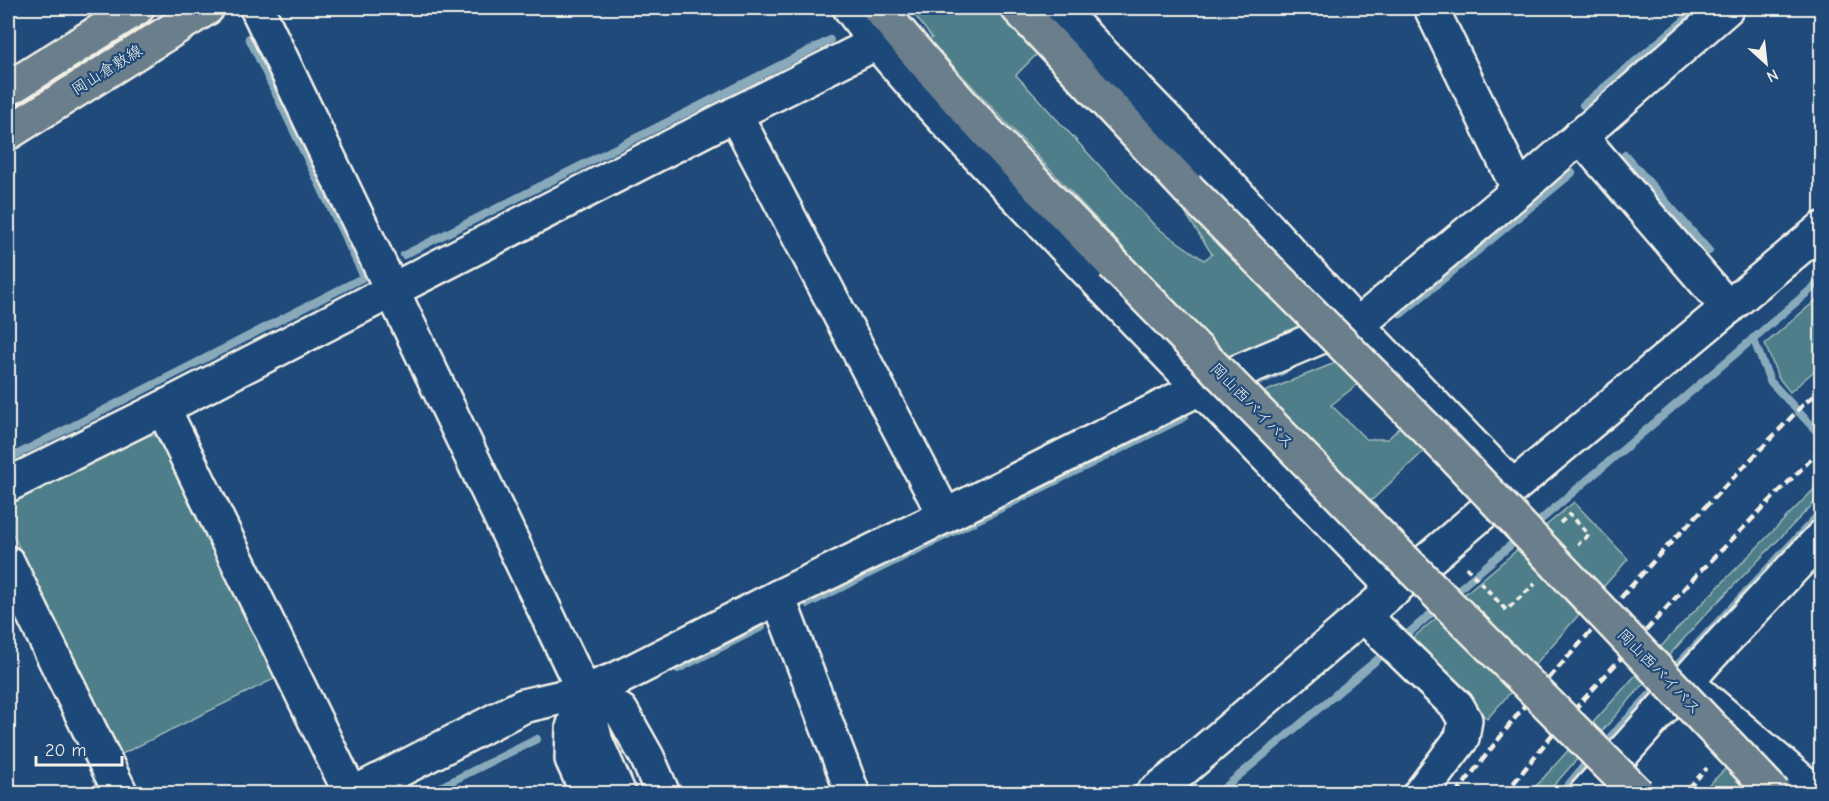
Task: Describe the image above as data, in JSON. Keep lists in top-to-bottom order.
{
  "streets": {
    "main road": ["岡山倉敷線", "岡山西バイパス"]
  },
  "scale_bar": "20 m",
  "north": "bottom right"
}
